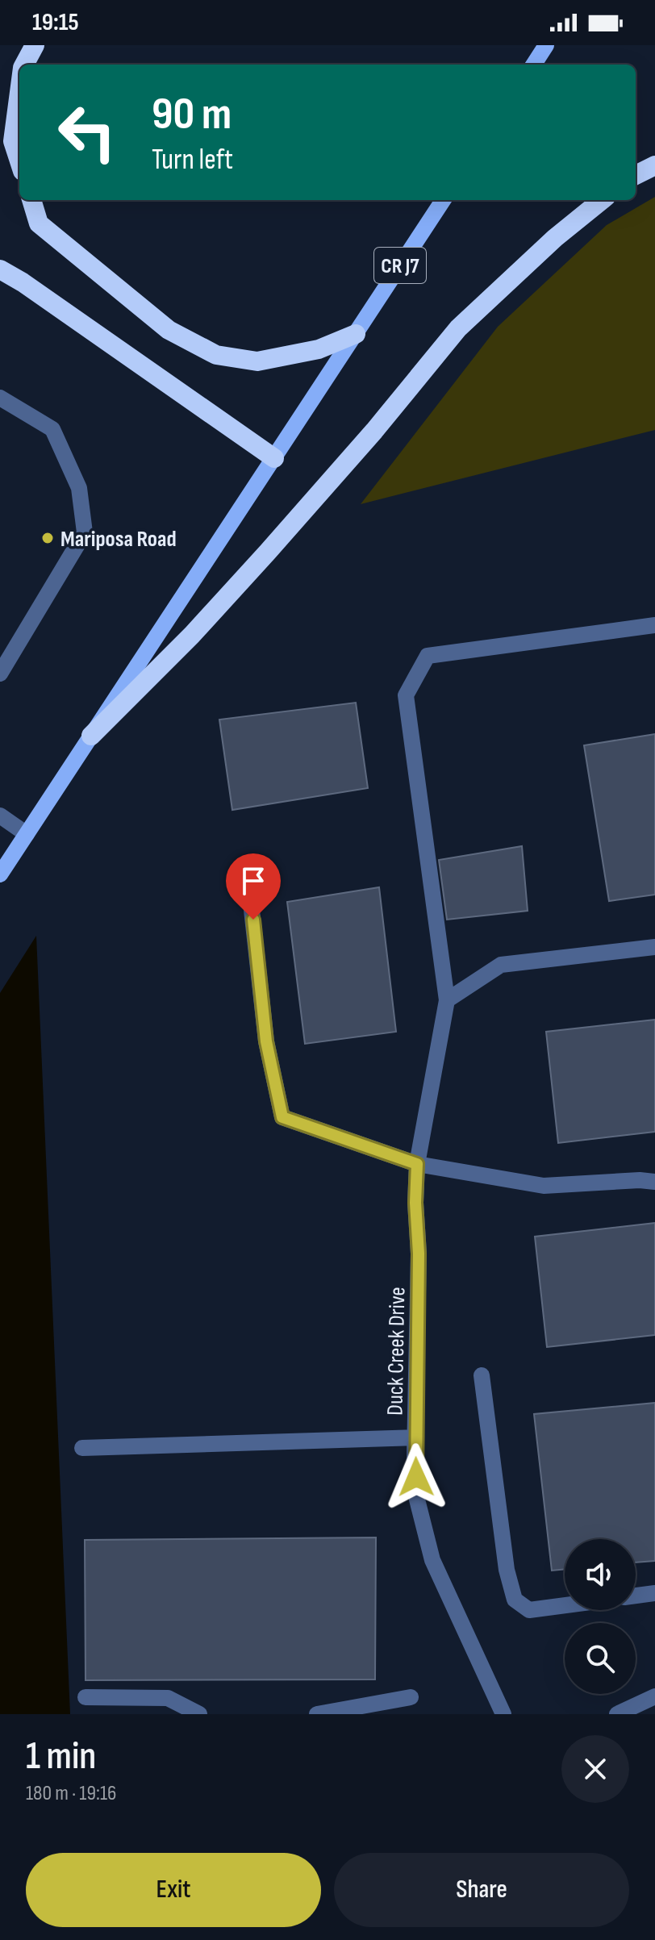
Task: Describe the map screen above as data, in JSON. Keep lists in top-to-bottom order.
{
  "streets": {
    "main road": ["CR J7"],
    "street": ["Duck Creek Drive"]
  },
  "places": ["Mariposa Road"],
  "page": {
    "status": "19:15",
    "turn": ["90 m", "Turn left"],
    "heading": ["1 min", "180 m · 19:16"],
    "buttons": ["Exit", "Share"]
  }
}
